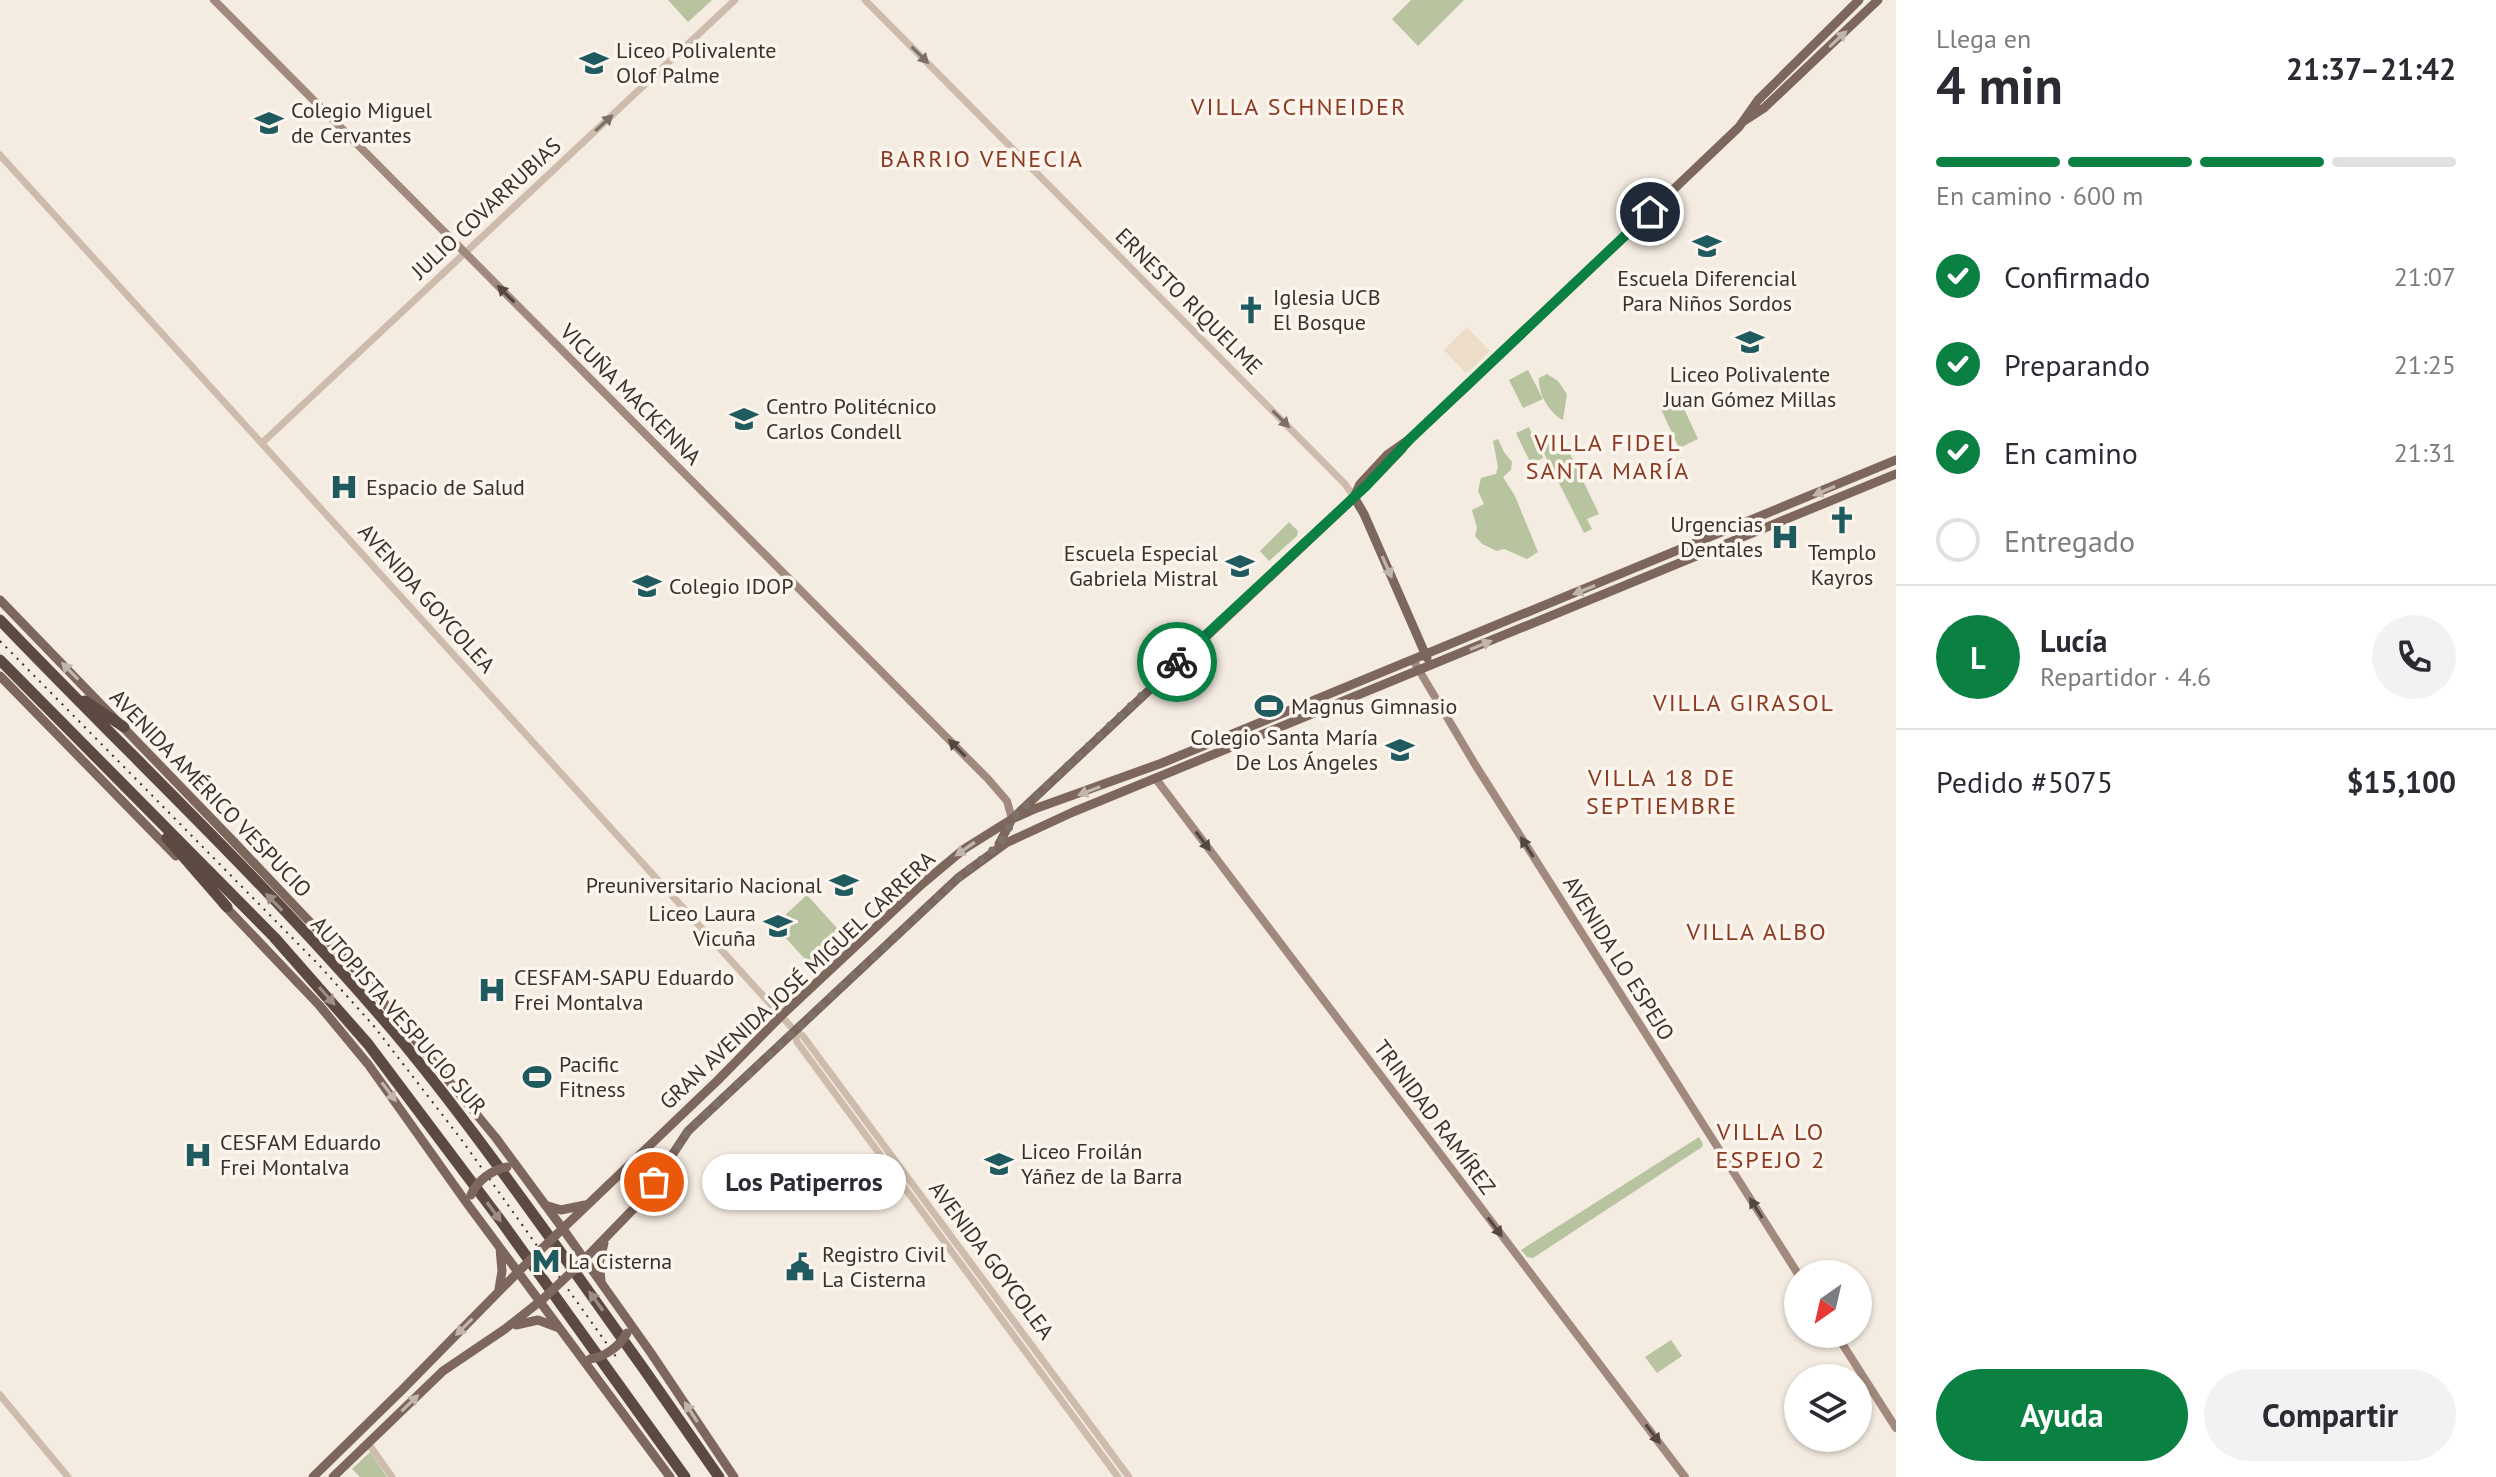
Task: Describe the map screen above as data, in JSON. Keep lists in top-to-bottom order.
{
  "streets": {
    "highway": ["AUTOPISTA VESPUCIO SUR"],
    "main road": [
      "ERNESTO RIQUELME",
      "VICUÑA MACKENNA",
      "AVENIDA AMÉRICO VESPUCIO",
      "AVENIDA LO ESPEJO",
      "GRAN AVENIDA JOSÉ MIGUEL CARRERA",
      "TRINIDAD RAMÍREZ"
    ],
    "street": ["JULIO COVARRUBIAS", "AVENIDA GOYCOLEA"]
  },
  "crossings": [
    ["JULIO COVARRUBIAS", "VICUÑA MACKENNA"],
    ["JULIO COVARRUBIAS", "AVENIDA GOYCOLEA"],
    ["ERNESTO RIQUELME", "GRAN AVENIDA JOSÉ MIGUEL CARRERA"],
    ["VICUÑA MACKENNA", "GRAN AVENIDA JOSÉ MIGUEL CARRERA"],
    ["AVENIDA GOYCOLEA", "GRAN AVENIDA JOSÉ MIGUEL CARRERA"],
    ["AVENIDA AMÉRICO VESPUCIO", "GRAN AVENIDA JOSÉ MIGUEL CARRERA"],
    ["AVENIDA LO ESPEJO", "GRAN AVENIDA JOSÉ MIGUEL CARRERA"],
    ["GRAN AVENIDA JOSÉ MIGUEL CARRERA", "TRINIDAD RAMÍREZ"]
  ],
  "one_way": [
    "JULIO COVARRUBIAS",
    "ERNESTO RIQUELME",
    "VICUÑA MACKENNA",
    "AVENIDA LO ESPEJO",
    "TRINIDAD RAMÍREZ"
  ],
  "districts": [
    "VILLA SCHNEIDER",
    "BARRIO VENECIA",
    "VILLA FIDEL SANTA MARÍA",
    "VILLA GIRASOL",
    "VILLA 18 DE SEPTIEMBRE",
    "VILLA ALBO",
    "VILLA LO ESPEJO 2"
  ],
  "places": {
    "school or university": [
      "Liceo Polivalente Olof Palme",
      "Colegio Miguel de Cervantes",
      "Escuela Diferencial Para Niños Sordos",
      "Liceo Polivalente Juan Gómez Millas",
      "Centro Politécnico Carlos Condell",
      "Escuela Especial Gabriela Mistral",
      "Colegio IDOP",
      "Colegio Santa María De Los Ángeles",
      "Preuniversitario Nacional",
      "Liceo Laura Vicuña",
      "Liceo Froilán Yáñez de la Barra"
    ],
    "church": ["Iglesia UCB El Bosque", "Templo Kayros"],
    "hospital": [
      "Espacio de Salud",
      "Urgencias Dentales",
      "CESFAM-SAPU Eduardo Frei Montalva",
      "CESFAM Eduardo Frei Montalva"
    ],
    "sports": ["Magnus Gimnasio", "Pacific Fitness"],
    "other": ["Los Patiperros"],
    "metro station": ["La Cisterna"],
    "public building": ["Registro Civil La Cisterna"]
  },
  "north": "bottom left",
  "page": {
    "heading": ["4 min", "Llega en", "21:37–21:42"],
    "panel": [
      "Lucía",
      "Repartidor · 4.6",
      "Pedido #5075",
      "$15,100"
    ],
    "bar": "En camino · 600 m",
    "list": [
      ["Confirmado", "21:07"],
      ["Preparando", "21:25"],
      ["En camino", "21:31"],
      "Entregado"
    ],
    "round": "L",
    "bubble": "Los Patiperros",
    "buttons": ["Ayuda", "Compartir"]
  }
}
